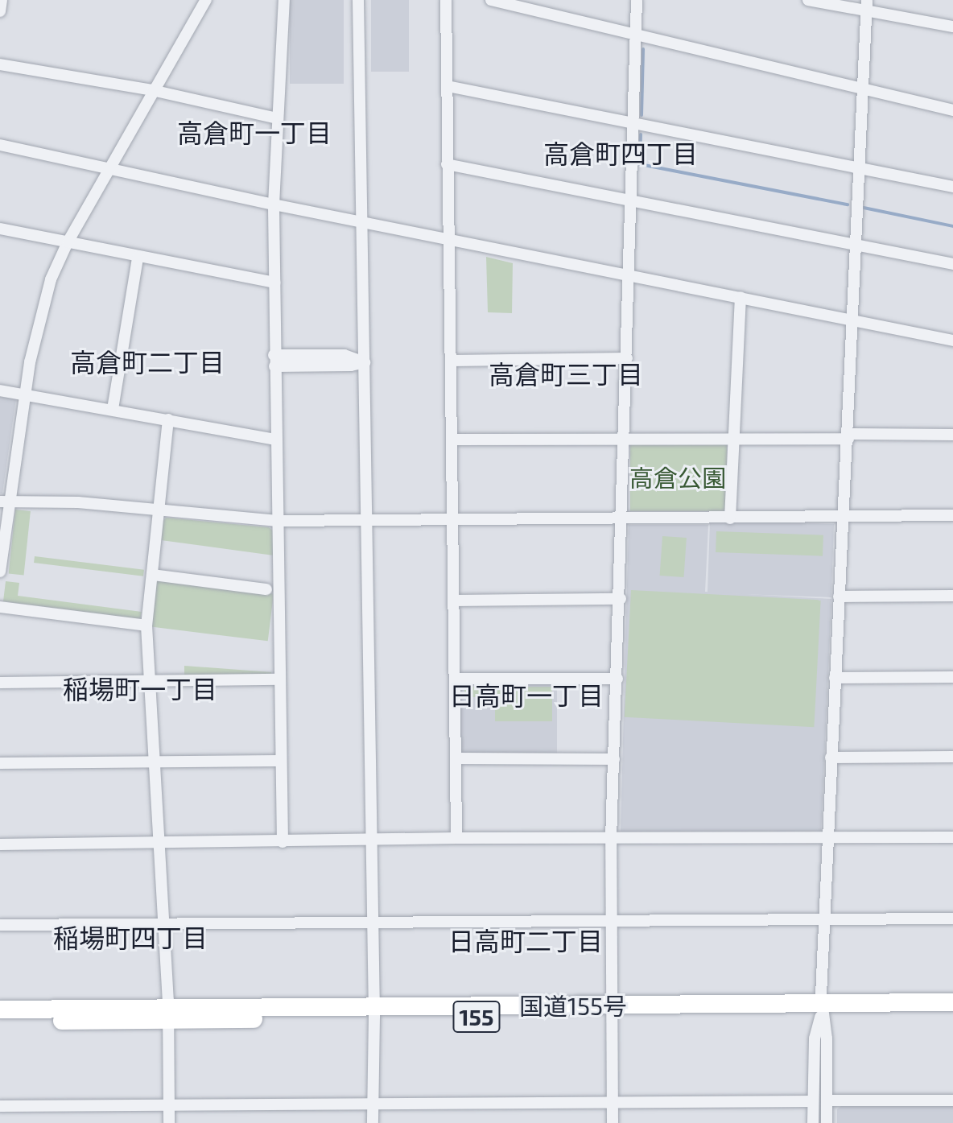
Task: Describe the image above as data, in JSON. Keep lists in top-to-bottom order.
{
  "streets": {
    "highway": ["国道155号", "155"]
  },
  "districts": [
    "高倉町一丁目",
    "高倉町四丁目",
    "高倉町二丁目",
    "高倉町三丁目",
    "稲場町一丁目",
    "日高町一丁目",
    "稲場町四丁目",
    "日高町二丁目"
  ],
  "parks": ["高倉公園"]
}
